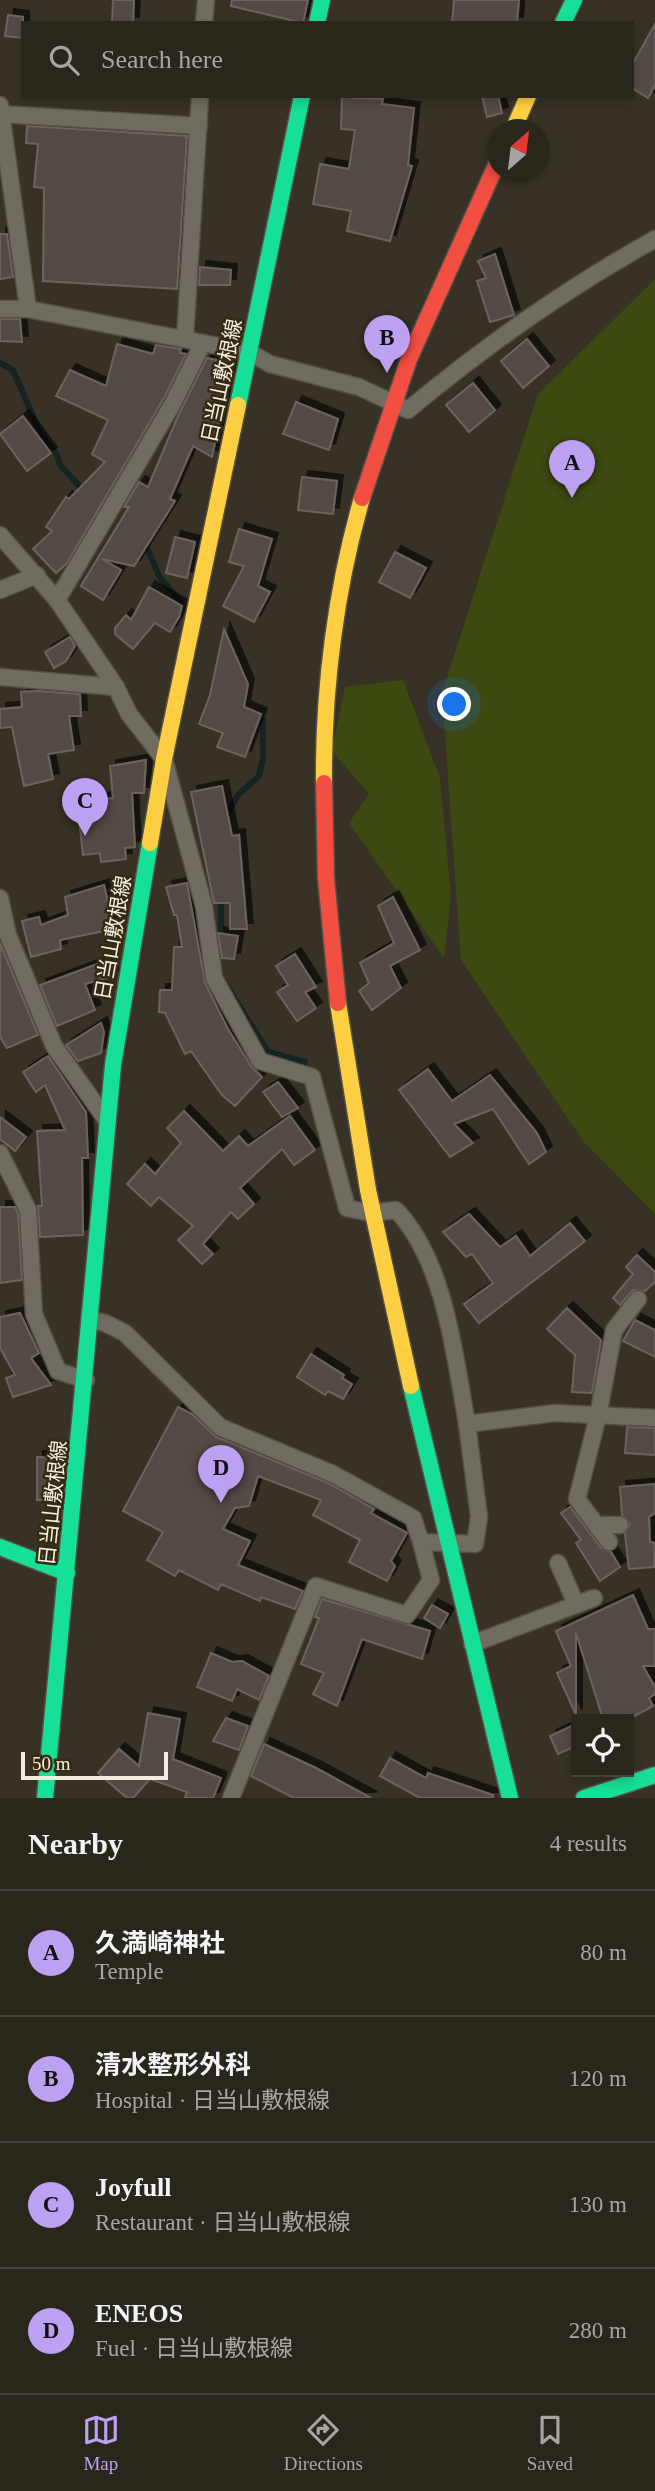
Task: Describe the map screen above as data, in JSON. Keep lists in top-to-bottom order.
{
  "streets": {
    "main road": ["日当山敷根線"]
  },
  "scale_bar": "50 m",
  "north": "top right",
  "page": {
    "search": "Search here",
    "pins": [
      "B",
      "A",
      "C",
      "D"
    ],
    "scale": "50 m",
    "heading": ["Nearby", "4 results"],
    "list": [
      {
        "mark": "A",
        "name": "久満崎神社",
        "note": "Temple",
        "value": "80 m"
      },
      {
        "mark": "B",
        "name": "清水整形外科",
        "note": "Hospital · 日当山敷根線",
        "value": "120 m"
      },
      {
        "mark": "C",
        "name": "Joyfull",
        "note": "Restaurant · 日当山敷根線",
        "value": "130 m"
      },
      {
        "mark": "D",
        "name": "ENEOS",
        "note": "Fuel · 日当山敷根線",
        "value": "280 m"
      }
    ],
    "nav": ["Map", "Directions", "Saved"]
  }
}
